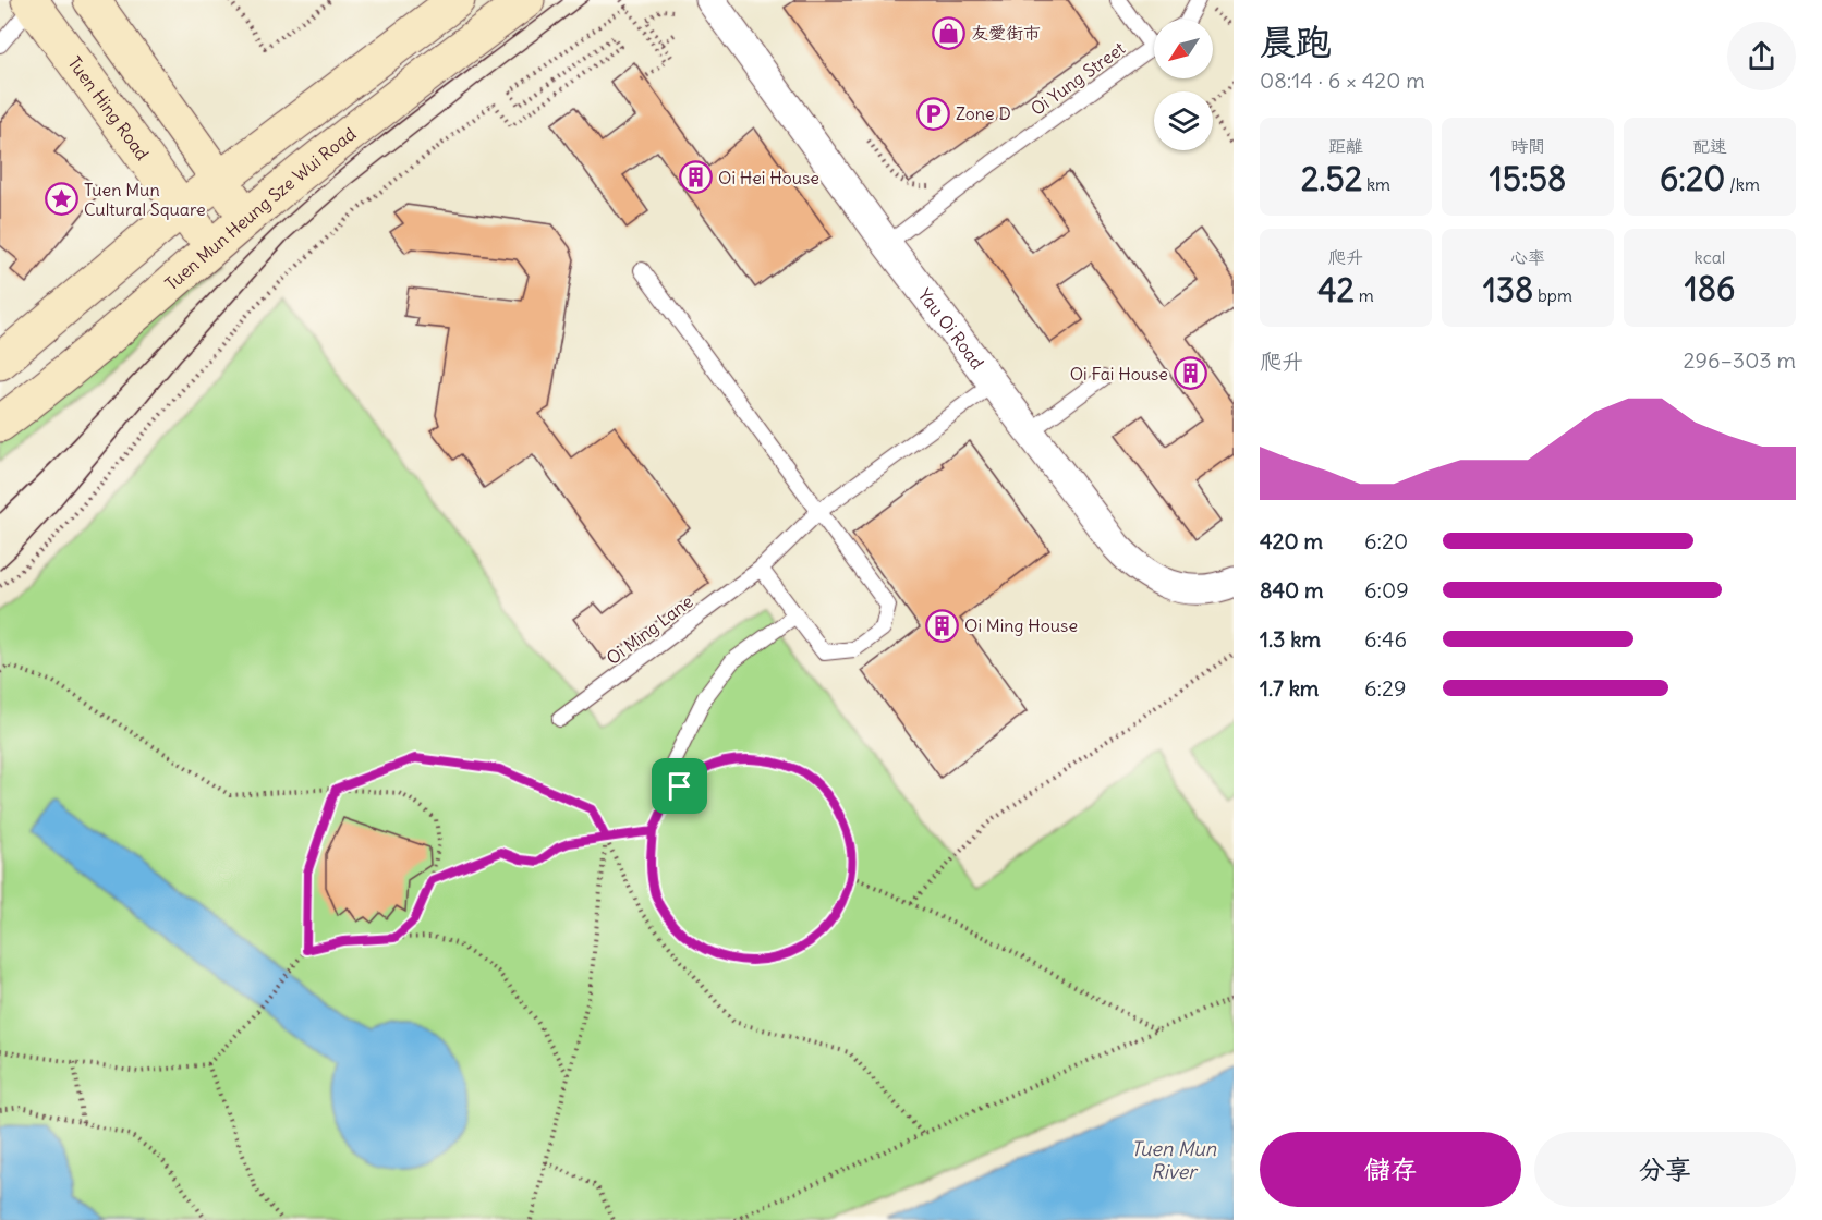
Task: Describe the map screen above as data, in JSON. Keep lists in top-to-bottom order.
{
  "streets": {
    "main road": ["Tuen Hing Road", "Tuen Mun Heung Sze Wui Road"],
    "street": ["Yau Oi Road"],
    "lane": ["Oi Yung Street", "Oi Ming Lane"]
  },
  "crossings": [
    ["Oi Yung Street", "Yau Oi Road"],
    ["Tuen Hing Road", "Tuen Mun Heung Sze Wui Road"],
    ["Yau Oi Road", "Oi Ming Lane"]
  ],
  "water": ["Tuen Mun River"],
  "places": {
    "shop": ["友愛街市"],
    "parking": ["Zone D"],
    "building": ["Oi Hei House", "Oi Fai House", "Oi Ming House"],
    "place": ["Tuen Mun Cultural Square"]
  },
  "north": "bottom left",
  "page": {
    "heading": ["晨跑", "08:14 · 6 × 420 m"],
    "stats": [
      ["距離", "2.52 km"],
      ["時間", "15:58"],
      ["配速", "6:20 /km"],
      ["爬升", "42 m"],
      ["心率", "138 bpm"],
      ["kcal", "186"]
    ],
    "chart": ["爬升", "296–303 m"],
    "list": [
      {
        "name": "420 m",
        "note": "6:20"
      },
      {
        "name": "840 m",
        "note": "6:09"
      },
      {
        "name": "1.3 km",
        "note": "6:46"
      },
      {
        "name": "1.7 km",
        "note": "6:29"
      }
    ],
    "buttons": ["儲存", "分享"]
  }
}
